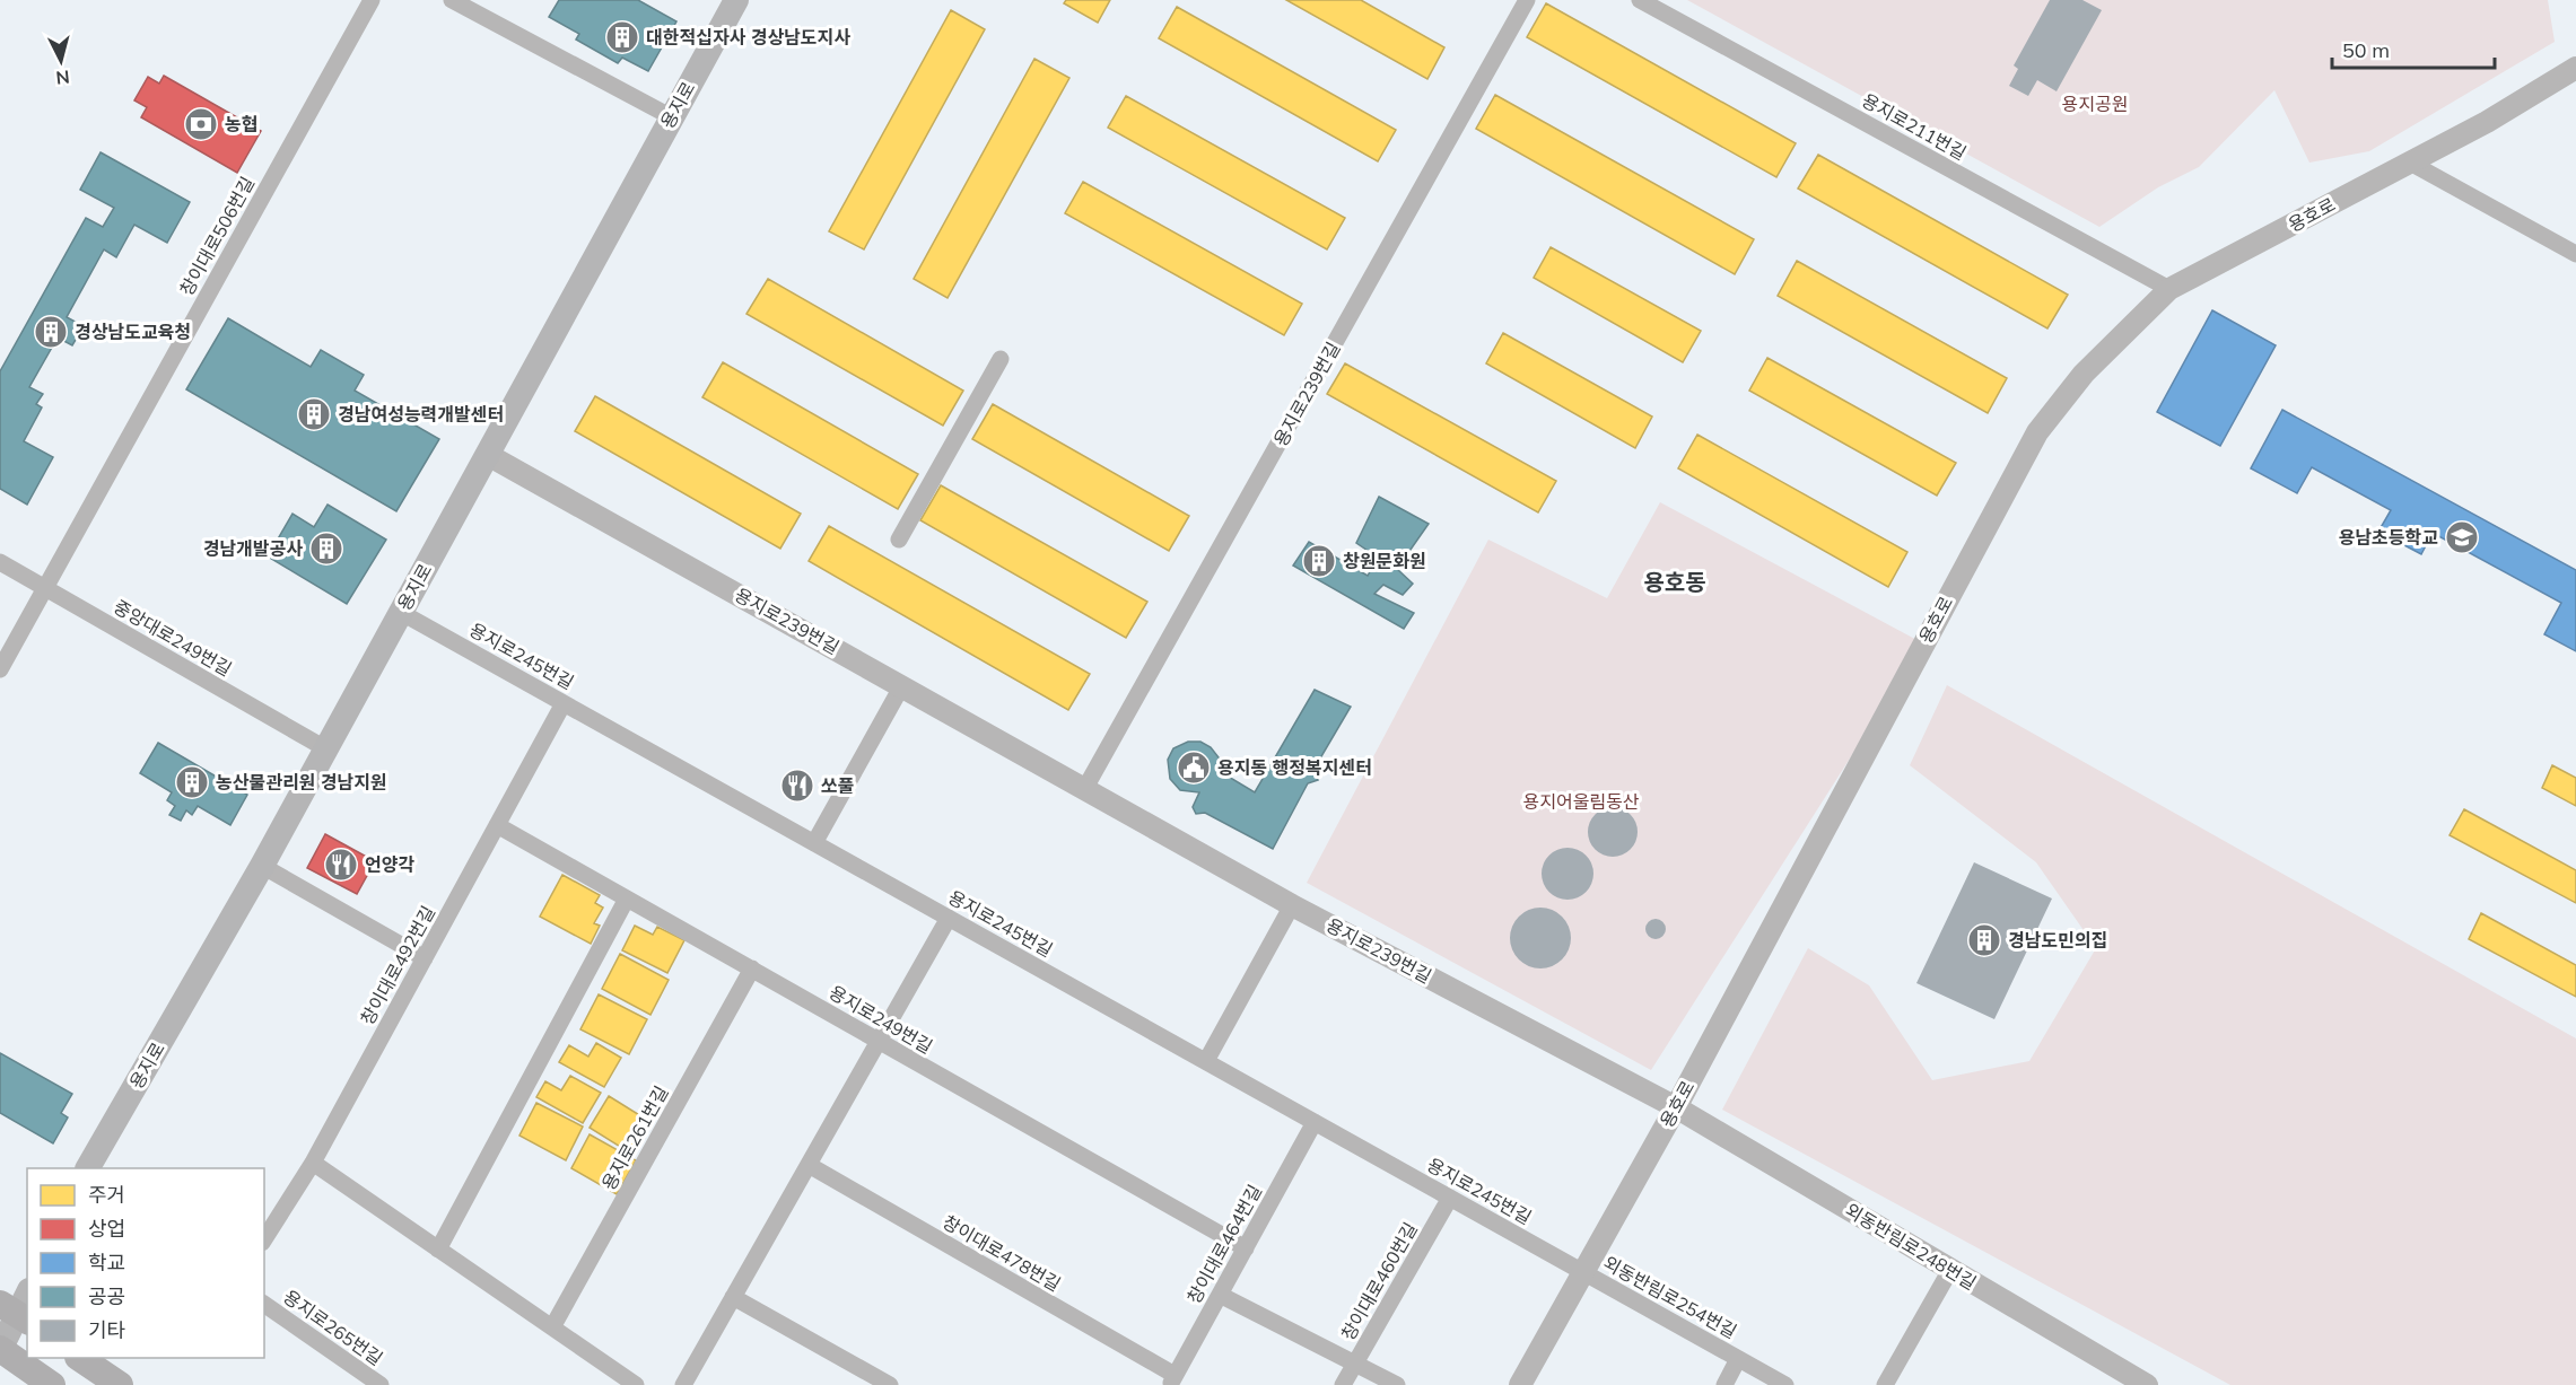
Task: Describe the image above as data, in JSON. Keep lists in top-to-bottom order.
{
  "streets": {
    "main road": ["용지로"],
    "street": [
      "용지로211번길",
      "용호로",
      "창이대로506번길",
      "용지로239번길",
      "중앙대로249번길",
      "용지로245번길",
      "창이대로492번길",
      "용지로249번길",
      "용지로261번길",
      "창이대로464번길",
      "외동반림로248번길",
      "창이대로478번길",
      "창이대로460번길",
      "외동반림로254번길",
      "용지로265번길"
    ]
  },
  "crossings": [
    ["용지로", "용지로239번길"],
    ["용지로", "중앙대로249번길"],
    ["용지로", "용지로245번길"],
    ["용지로211번길", "용호로"],
    ["용호로", "용지로239번길"],
    ["용호로", "용지로245번길"],
    ["용호로", "외동반림로248번길"],
    ["용호로", "외동반림로254번길"],
    ["창이대로506번길", "중앙대로249번길"],
    ["용지로239번길", "외동반림로248번길"],
    ["용지로245번길", "창이대로492번길"],
    ["용지로245번길", "창이대로464번길"],
    ["용지로245번길", "창이대로460번길"],
    ["용지로245번길", "외동반림로254번길"],
    ["창이대로492번길", "용지로249번길"],
    ["용지로249번길", "용지로261번길"],
    ["용지로249번길", "창이대로464번길"],
    ["창이대로464번길", "창이대로478번길"]
  ],
  "districts": ["용호동"],
  "parks": ["용지공원", "용지어울림동산"],
  "places": {
    "building": [
      "대한적십자사 경상남도지사",
      "경상남도교육청",
      "경남여성능력개발센터",
      "경남개발공사",
      "창원문화원",
      "농산물관리원 경남지원",
      "경남도민의집"
    ],
    "bank": ["농협"],
    "school or university": ["용남초등학교"],
    "public building": ["용지동 행정복지센터"],
    "restaurant": ["쏘풀", "언양각"]
  },
  "legend": [
    "주거",
    "상업",
    "학교",
    "공공",
    "기타"
  ],
  "scale_bar": "50 m",
  "north": "bottom"
}
